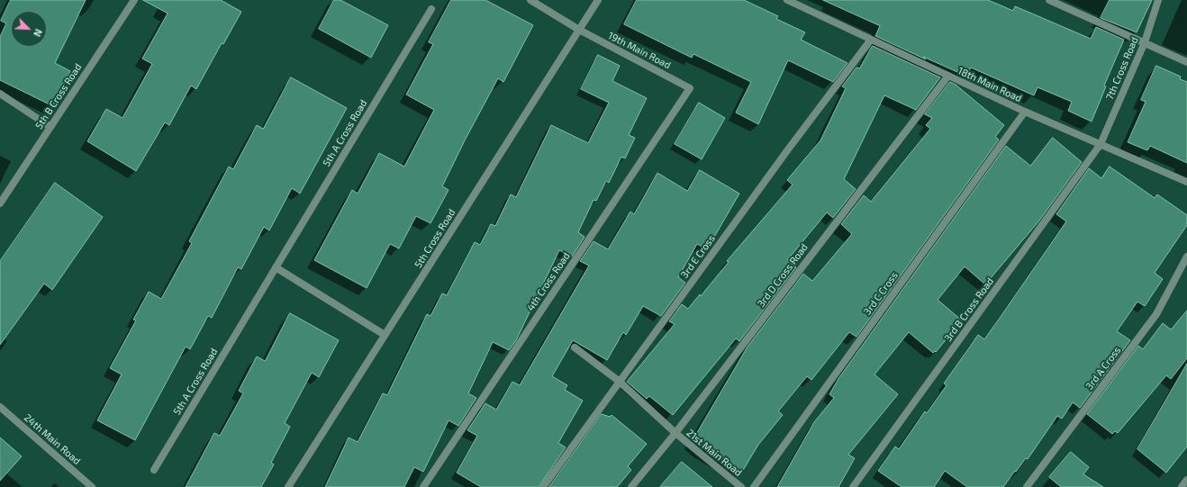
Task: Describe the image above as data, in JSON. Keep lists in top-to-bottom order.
{
  "streets": {
    "street": [
      "19th Main Road",
      "7th Cross Road",
      "18th Main Road",
      "5th B Cross Road",
      "5th A Cross Road",
      "5th Cross Road",
      "3rd E Cross",
      "3rd D Cross Road",
      "4th Cross Road",
      "3rd C Cross",
      "3rd B Cross Road",
      "3rd A Cross",
      "24th Main Road",
      "21st Main Road"
    ]
  },
  "crossings": [
    ["19th Main Road", "5th Cross Road"],
    ["19th Main Road", "4th Cross Road"],
    ["7th Cross Road", "18th Main Road"],
    ["7th Cross Road", "3rd B Cross Road"],
    ["18th Main Road", "3rd E Cross"],
    ["18th Main Road", "3rd D Cross Road"],
    ["18th Main Road", "3rd C Cross"],
    ["18th Main Road", "3rd B Cross Road"],
    ["3rd E Cross", "21st Main Road"],
    ["3rd D Cross Road", "21st Main Road"]
  ],
  "north": "bottom right"
}
